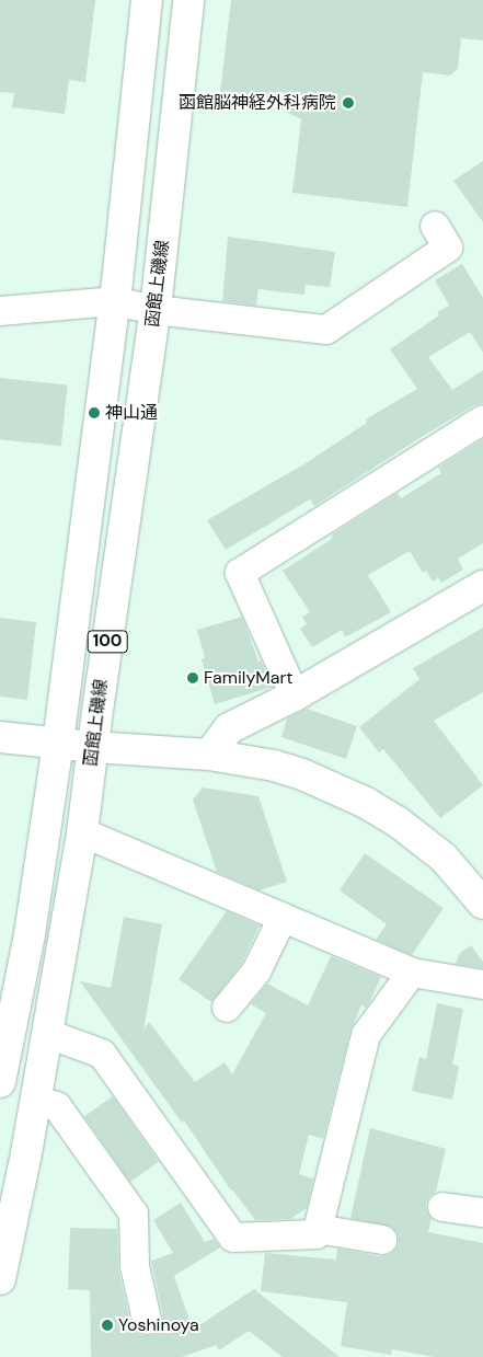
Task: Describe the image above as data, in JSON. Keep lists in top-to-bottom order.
{
  "streets": {
    "main road": ["函館上磯線", "100"]
  },
  "places": [
    "函館脳神経外科病院",
    "神山通",
    "FamilyMart",
    "Yoshinoya"
  ]
}
